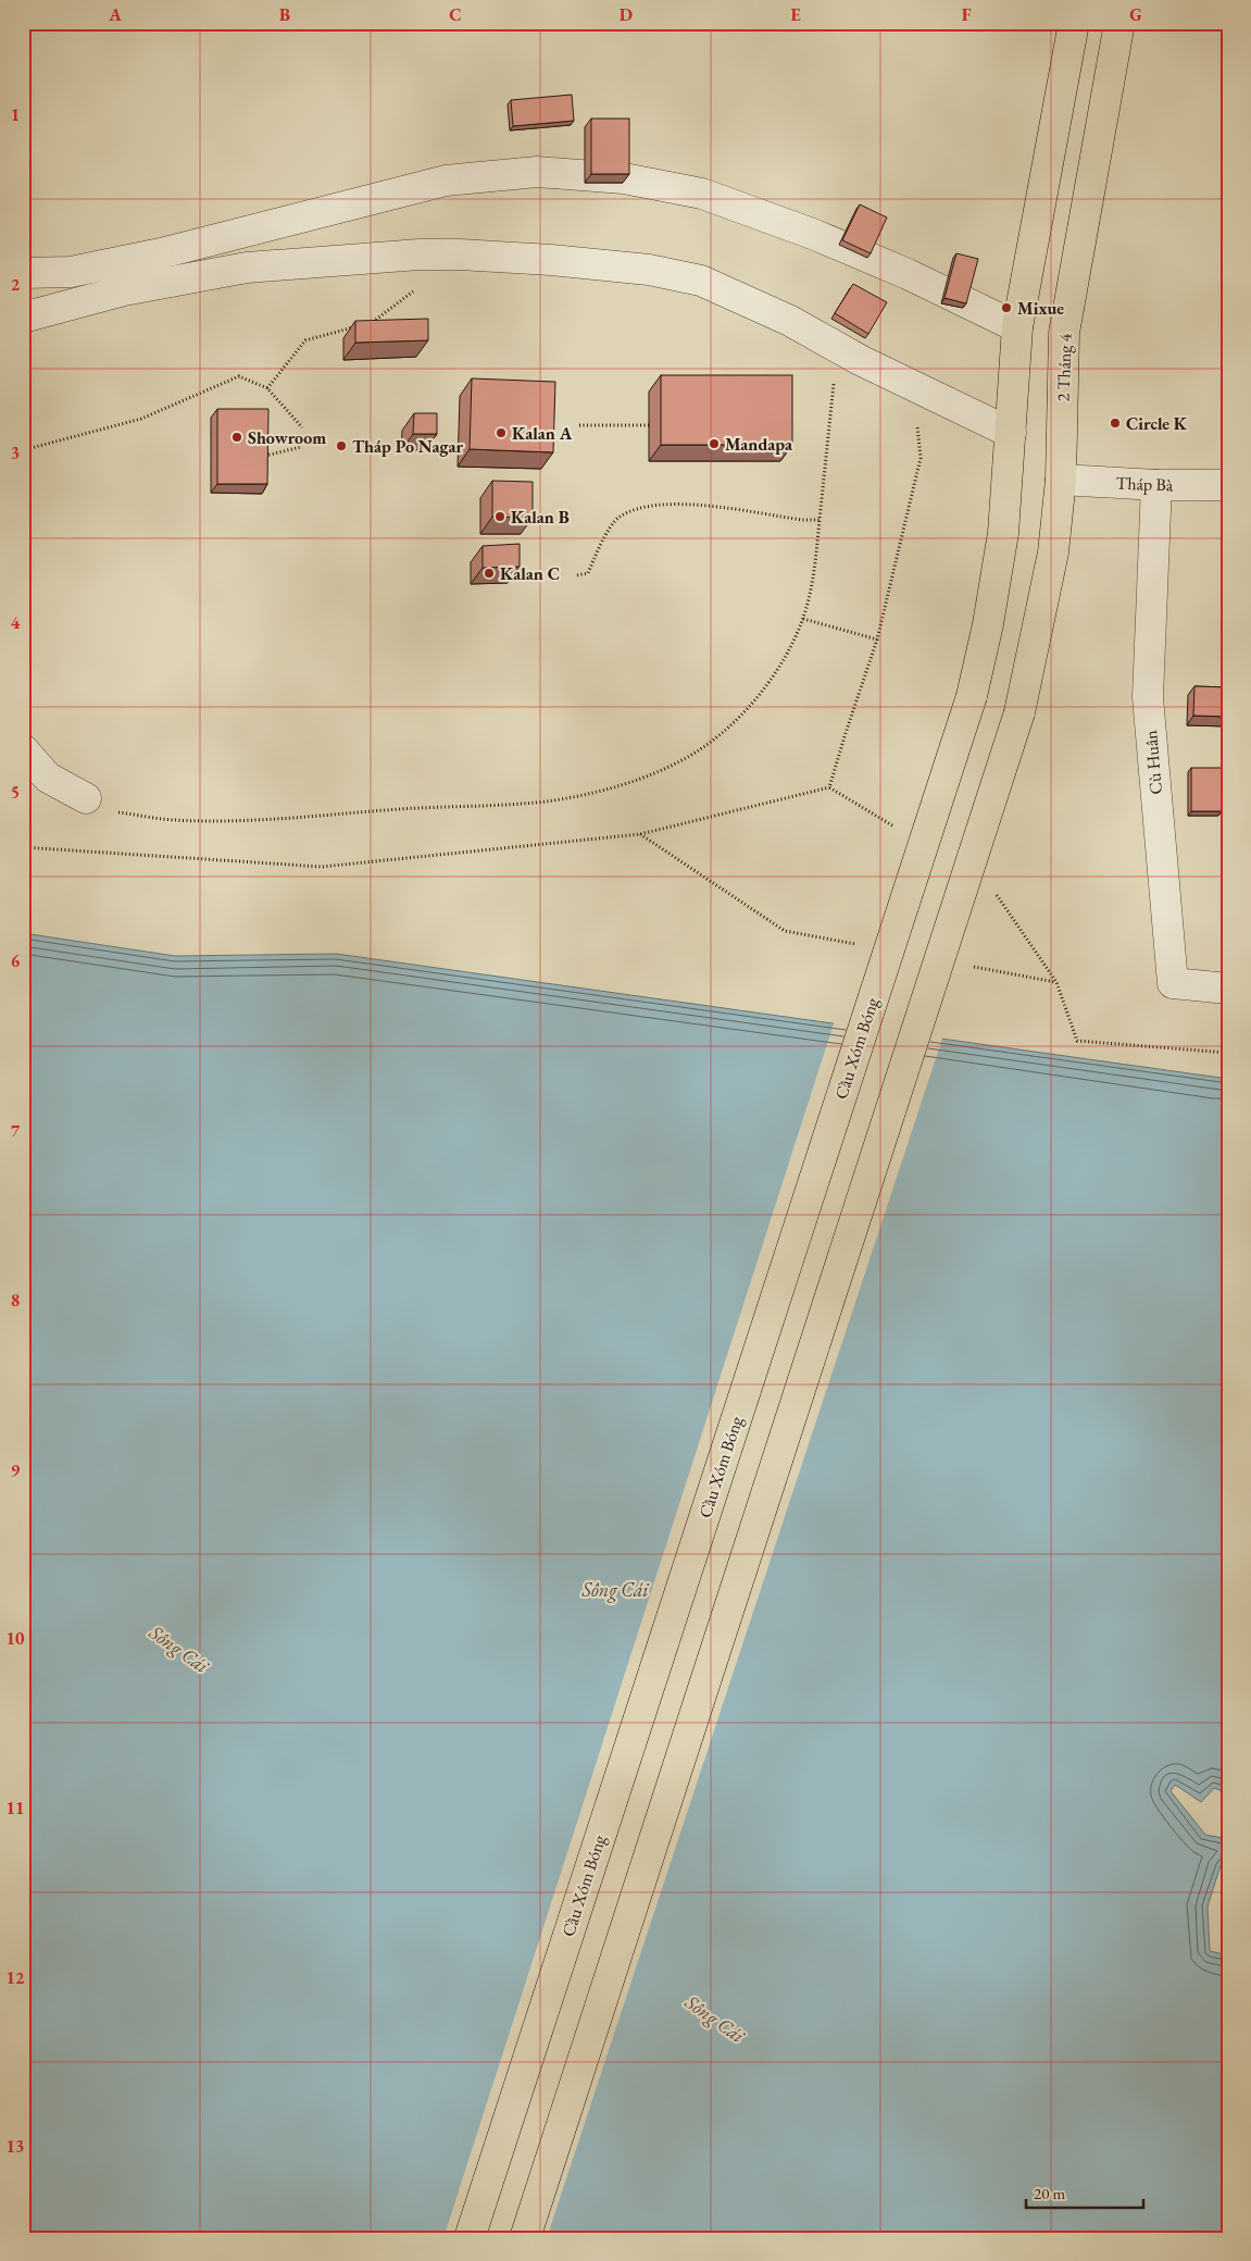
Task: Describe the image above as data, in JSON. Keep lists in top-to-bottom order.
{
  "streets": {
    "main road": ["2 Tháng 4", "Cầu Xóm Bóng"],
    "street": ["Tháp Bà", "Cù Huân"]
  },
  "crossings": [
    ["2 Tháng 4", "Tháp Bà"],
    ["Tháp Bà", "Cù Huân"]
  ],
  "water": ["Sông Cái"],
  "places": [
    "Mixue",
    "Circle K",
    "Kalan A",
    "Showroom",
    "Mandapa",
    "Tháp Po Nagar",
    "Kalan B",
    "Kalan C"
  ],
  "scale_bar": "20 m",
  "grid": {
    "columns": [
      "A",
      "B",
      "C",
      "D",
      "E",
      "F",
      "G"
    ],
    "rows": [
      "1",
      "2",
      "3",
      "4",
      "5",
      "6",
      "7",
      "8",
      "9",
      "10",
      "11",
      "12",
      "13"
    ]
  }
}
